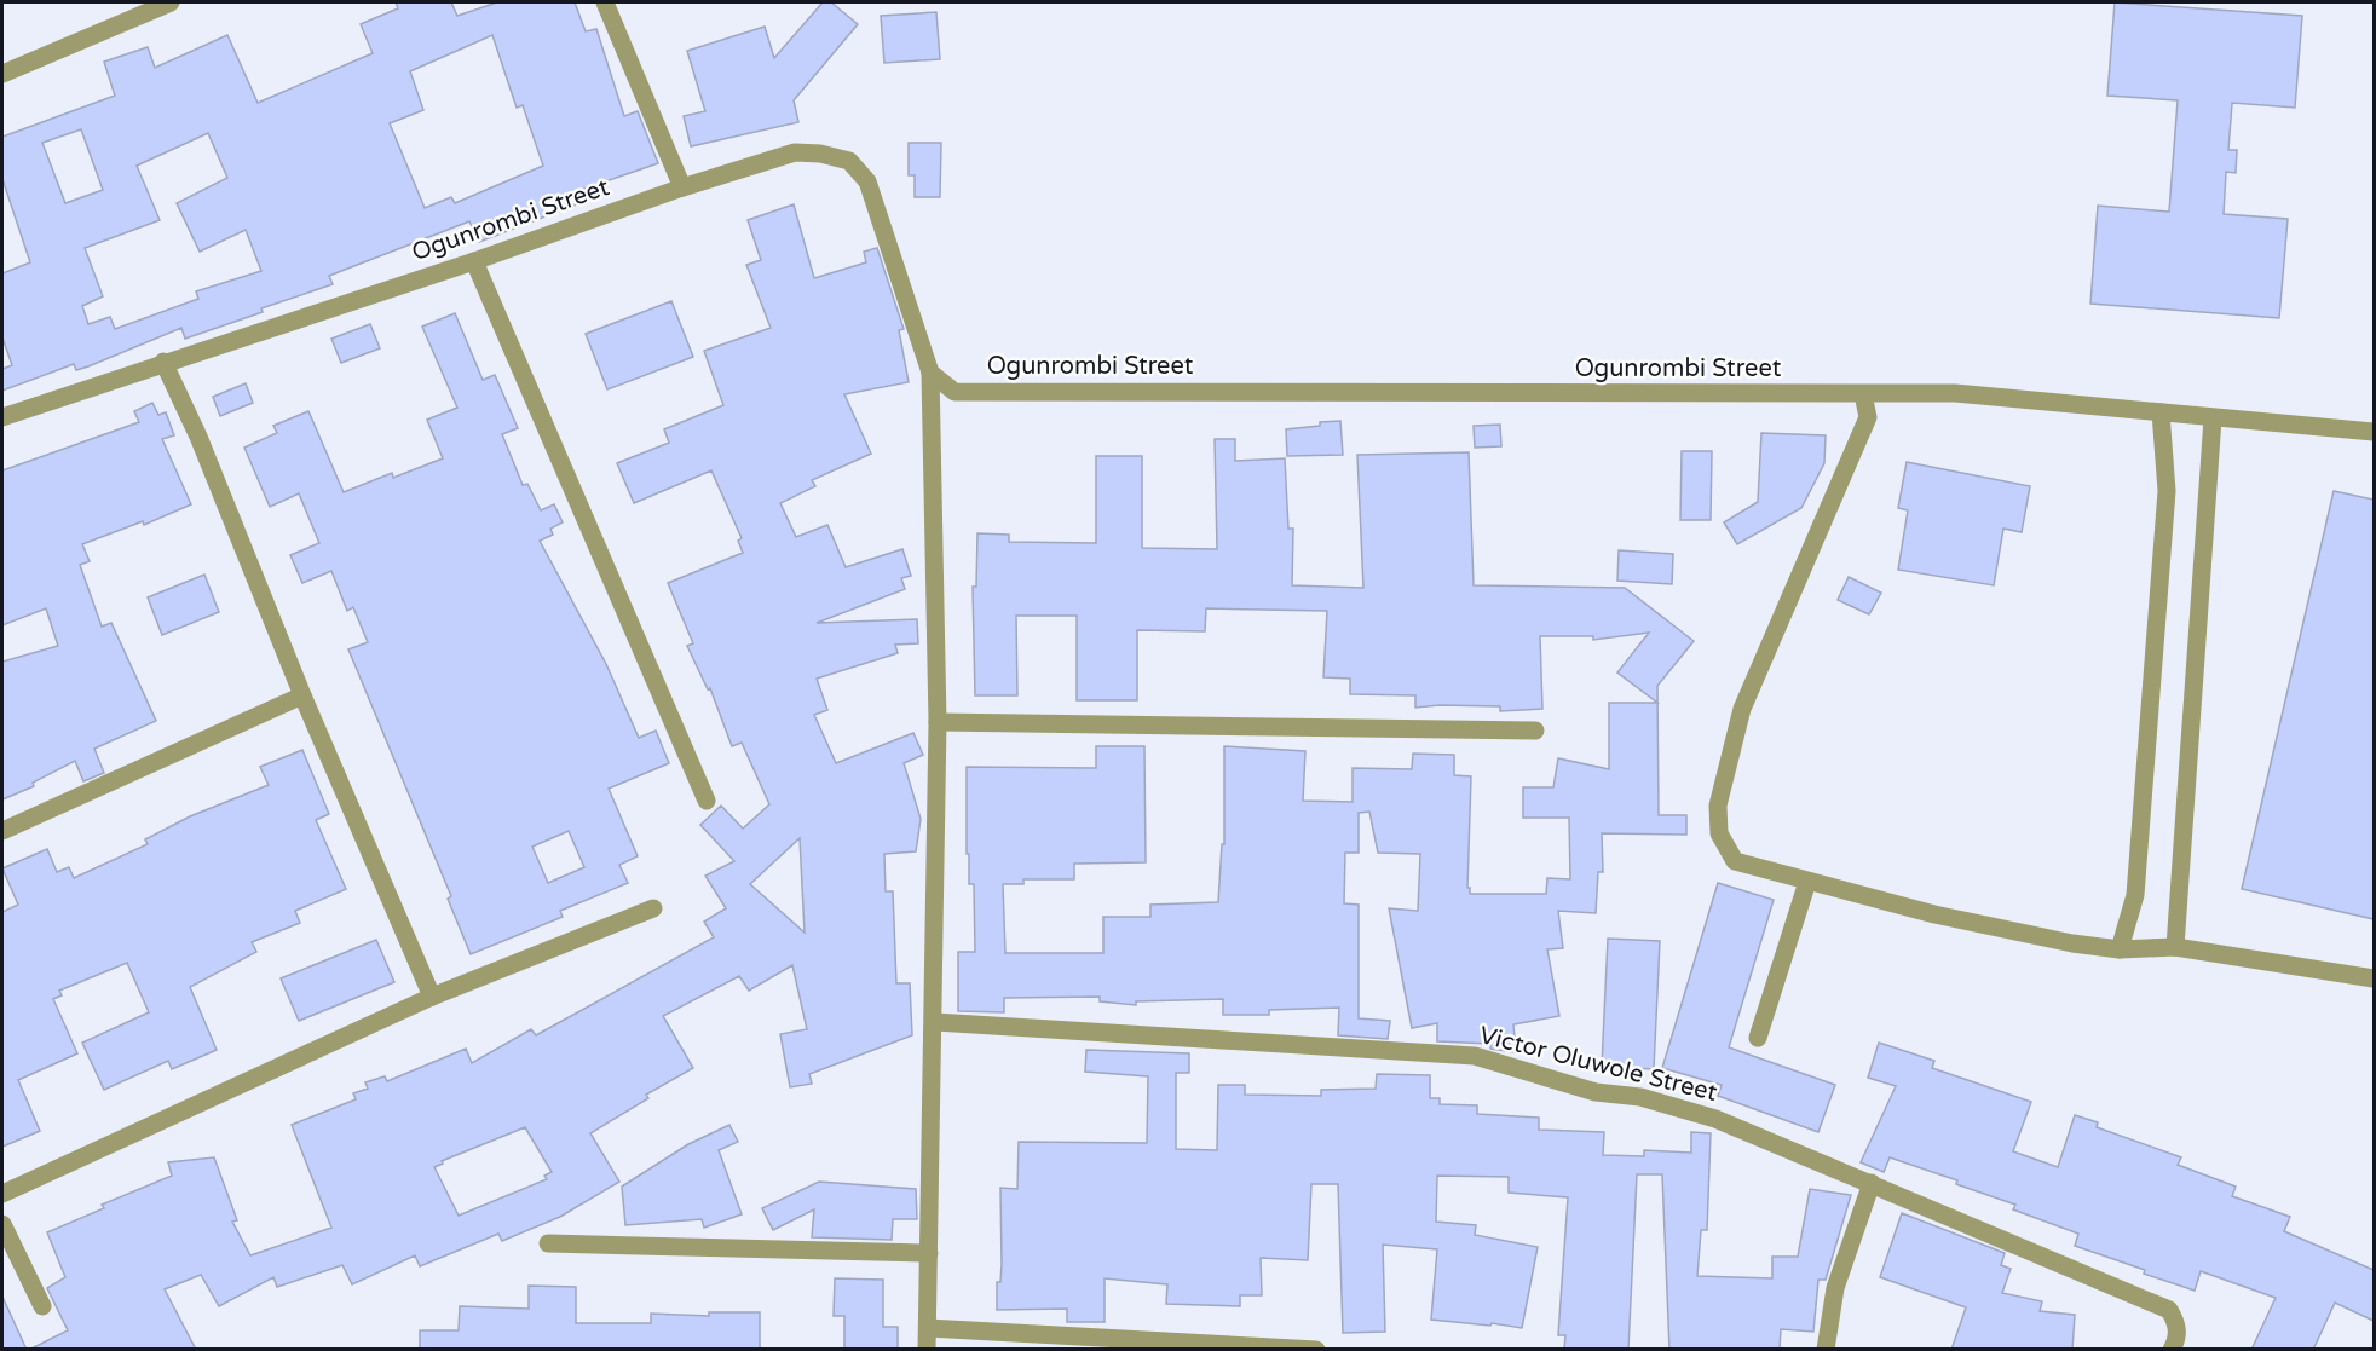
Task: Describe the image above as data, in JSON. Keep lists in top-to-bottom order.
{
  "streets": {
    "street": ["Ogunrombi Street", "Victor Oluwole Street"]
  }
}
